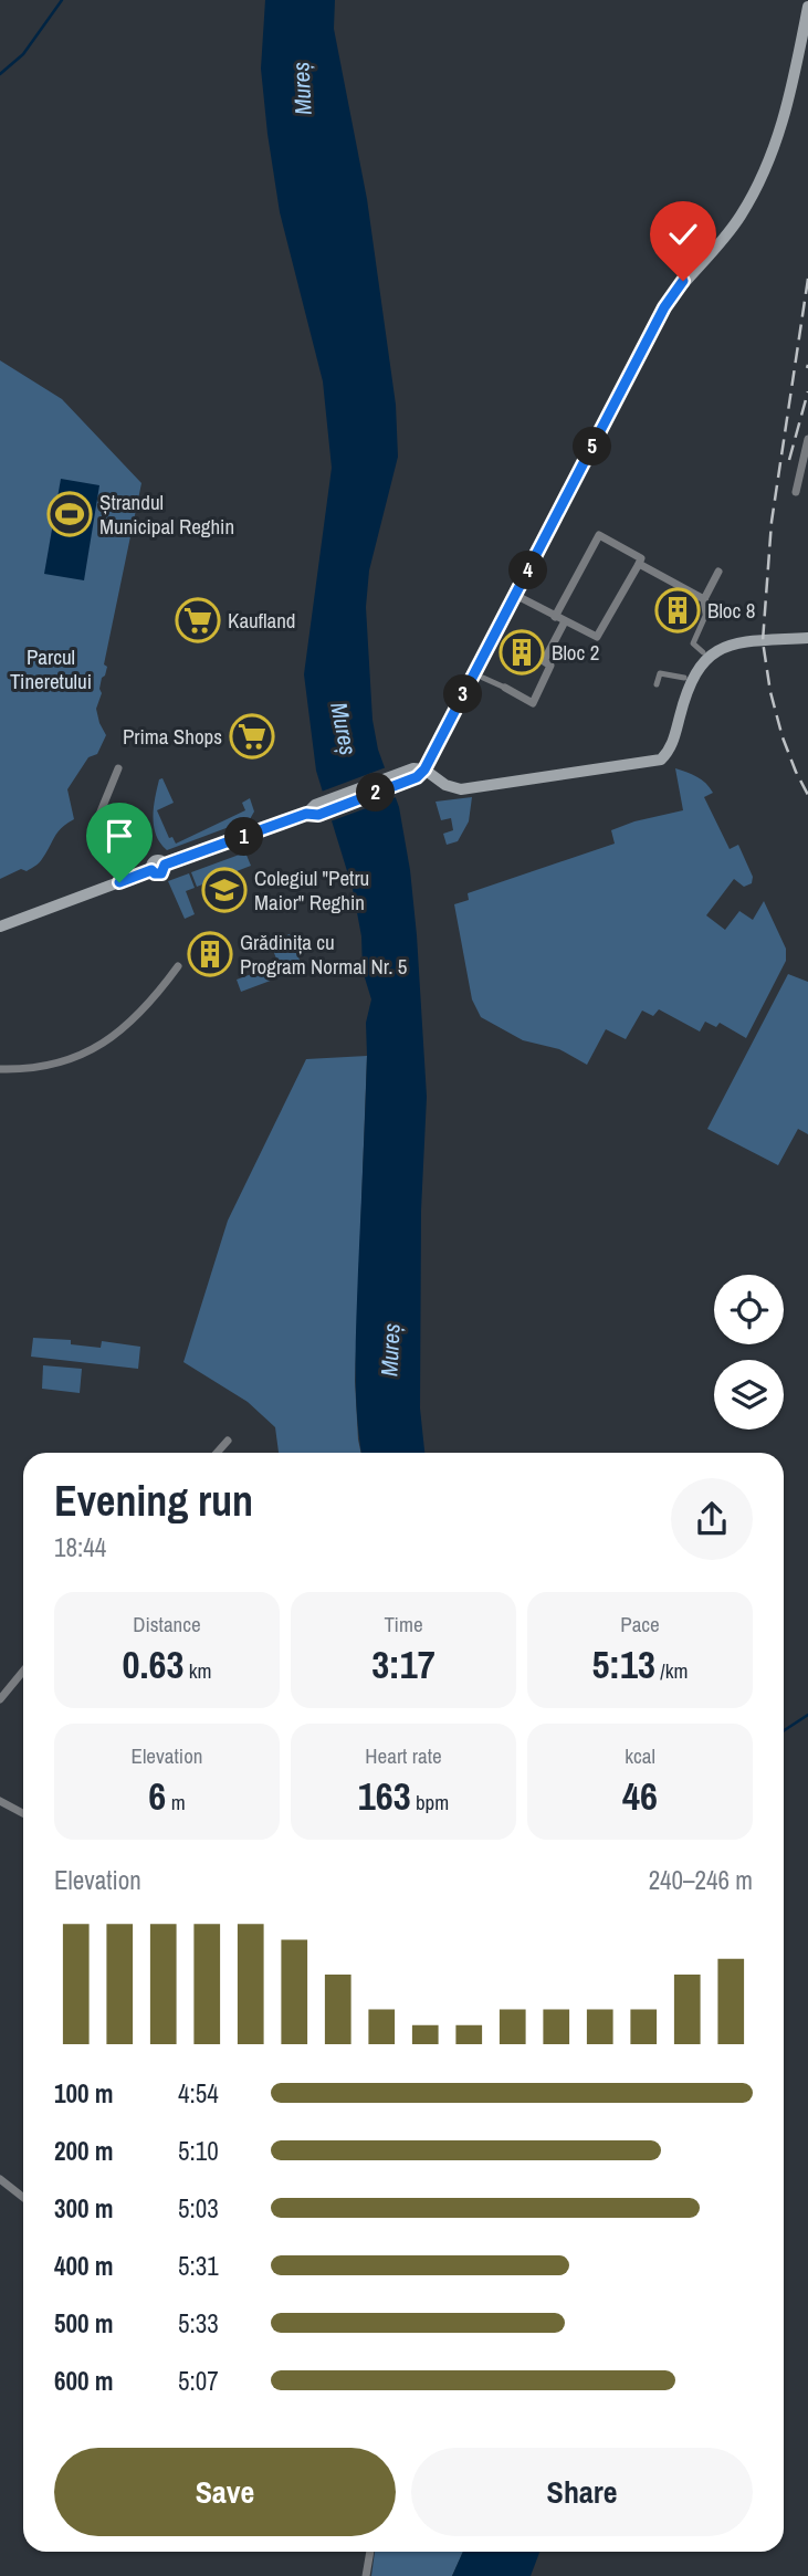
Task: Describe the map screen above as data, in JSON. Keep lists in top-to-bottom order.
{
  "water": ["Mureș"],
  "parks": ["Parcul Tineretului"],
  "places": {
    "sports": ["Ștrandul Municipal Reghin"],
    "building": ["Bloc 8", "Bloc 2", "Grădinița cu Program Normal Nr. 5"],
    "supermarket": ["Kaufland", "Prima Shops"],
    "school or university": ["Colegiul \"Petru Maior\" Reghin"]
  },
  "page": {
    "pins": [
      "5",
      "4",
      "3",
      "2",
      "1"
    ],
    "heading": ["Evening run", "18:44"],
    "stats": [
      ["Distance", "0.63 km"],
      ["Time", "3:17"],
      ["Pace", "5:13 /km"],
      ["Elevation", "6 m"],
      ["Heart rate", "163 bpm"],
      ["kcal", "46"]
    ],
    "chart": ["Elevation", "240–246 m"],
    "list": [
      {
        "name": "100 m",
        "note": "4:54"
      },
      {
        "name": "200 m",
        "note": "5:10"
      },
      {
        "name": "300 m",
        "note": "5:03"
      },
      {
        "name": "400 m",
        "note": "5:31"
      },
      {
        "name": "500 m",
        "note": "5:33"
      },
      {
        "name": "600 m",
        "note": "5:07"
      }
    ],
    "buttons": ["Save", "Share"]
  }
}
